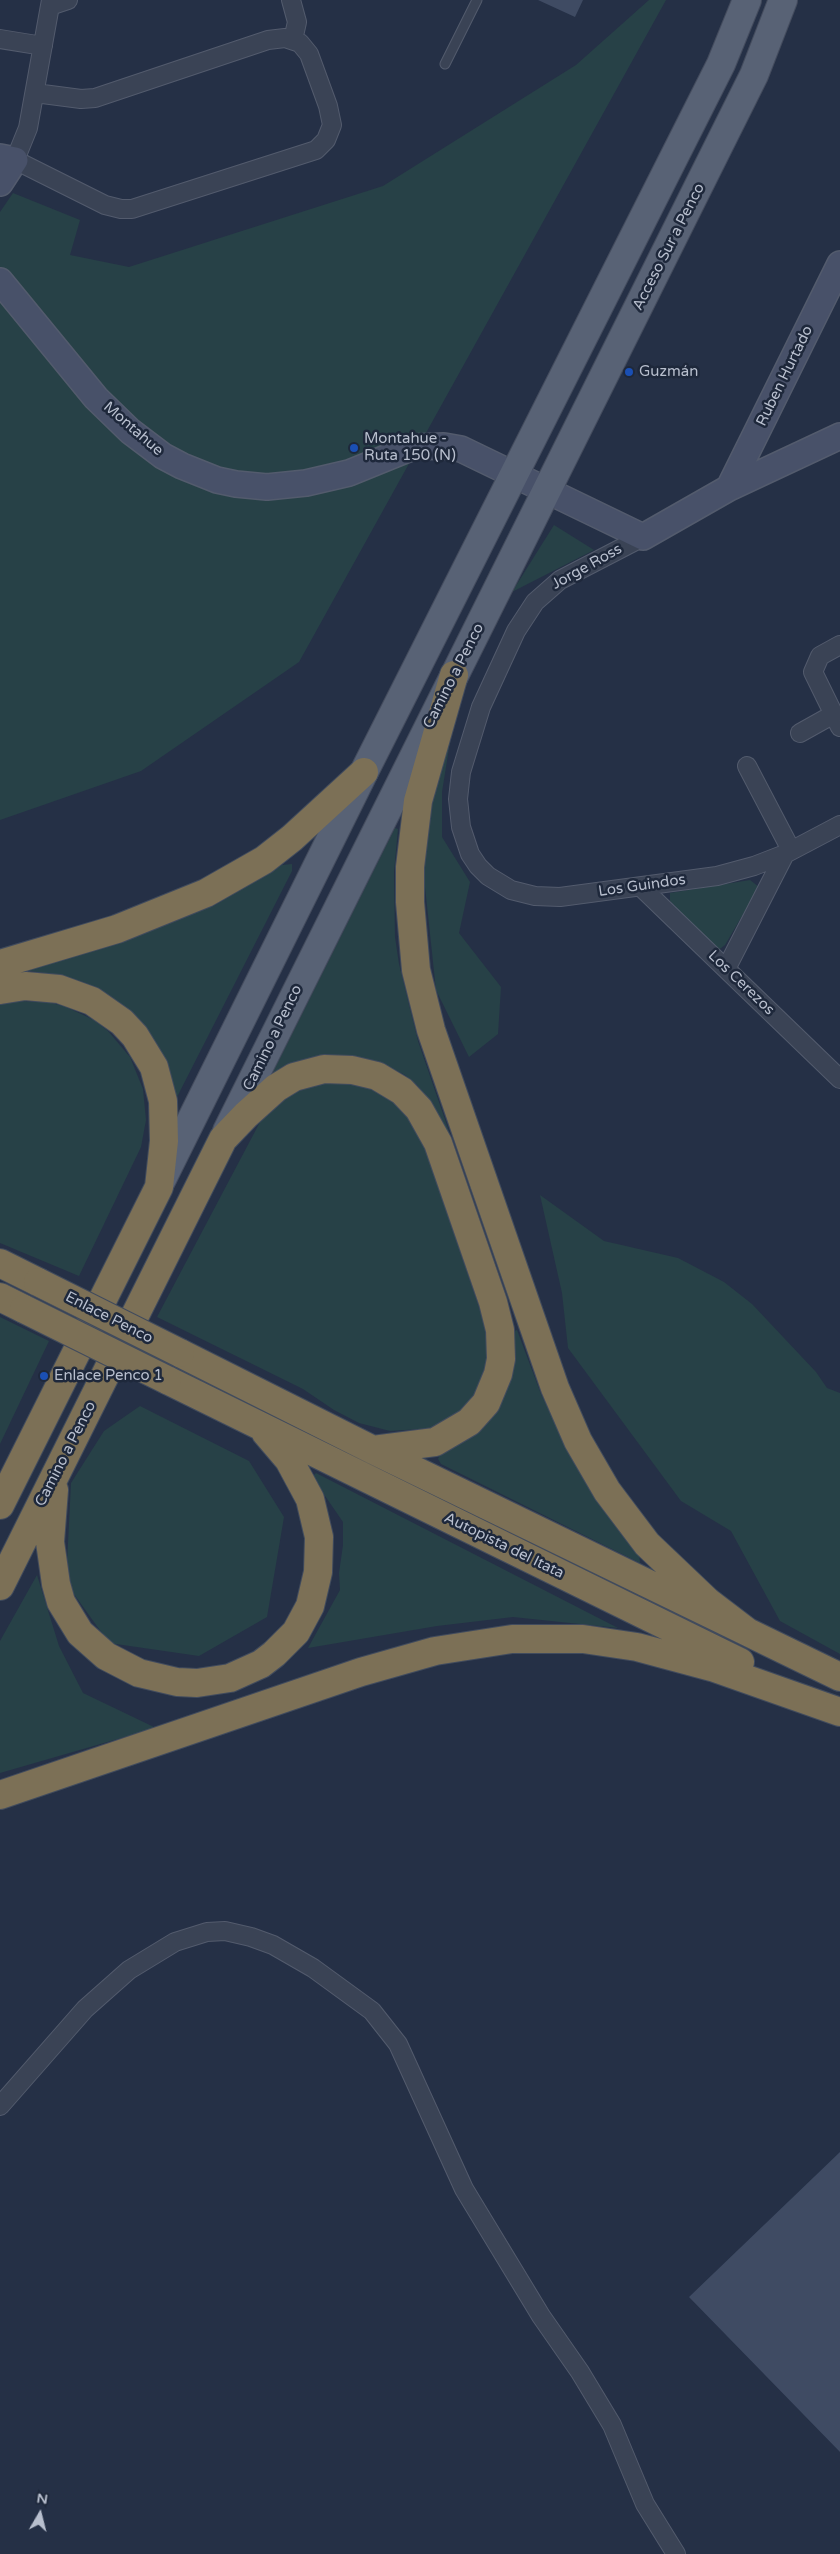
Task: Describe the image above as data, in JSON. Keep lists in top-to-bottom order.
{
  "streets": {
    "highway": ["Camino a Penco", "Enlace Penco", "Autopista del Itata"],
    "main road": ["Acceso Sur a Penco"],
    "street": [
      "Ruben Hurtado",
      "Montahue",
      "Jorge Ross",
      "Los Guindos",
      "Los Cerezos"
    ]
  },
  "crossings": [
    ["Acceso Sur a Penco", "Montahue"],
    ["Acceso Sur a Penco", "Camino a Penco"],
    ["Ruben Hurtado", "Jorge Ross"],
    ["Montahue", "Jorge Ross"],
    ["Montahue", "Camino a Penco"],
    ["Jorge Ross", "Los Guindos"],
    ["Los Guindos", "Los Cerezos"],
    ["Enlace Penco", "Autopista del Itata"]
  ],
  "places": ["Guzmán", "Montahue - Ruta 150 (N)", "Enlace Penco 1"],
  "north": "top"
}
